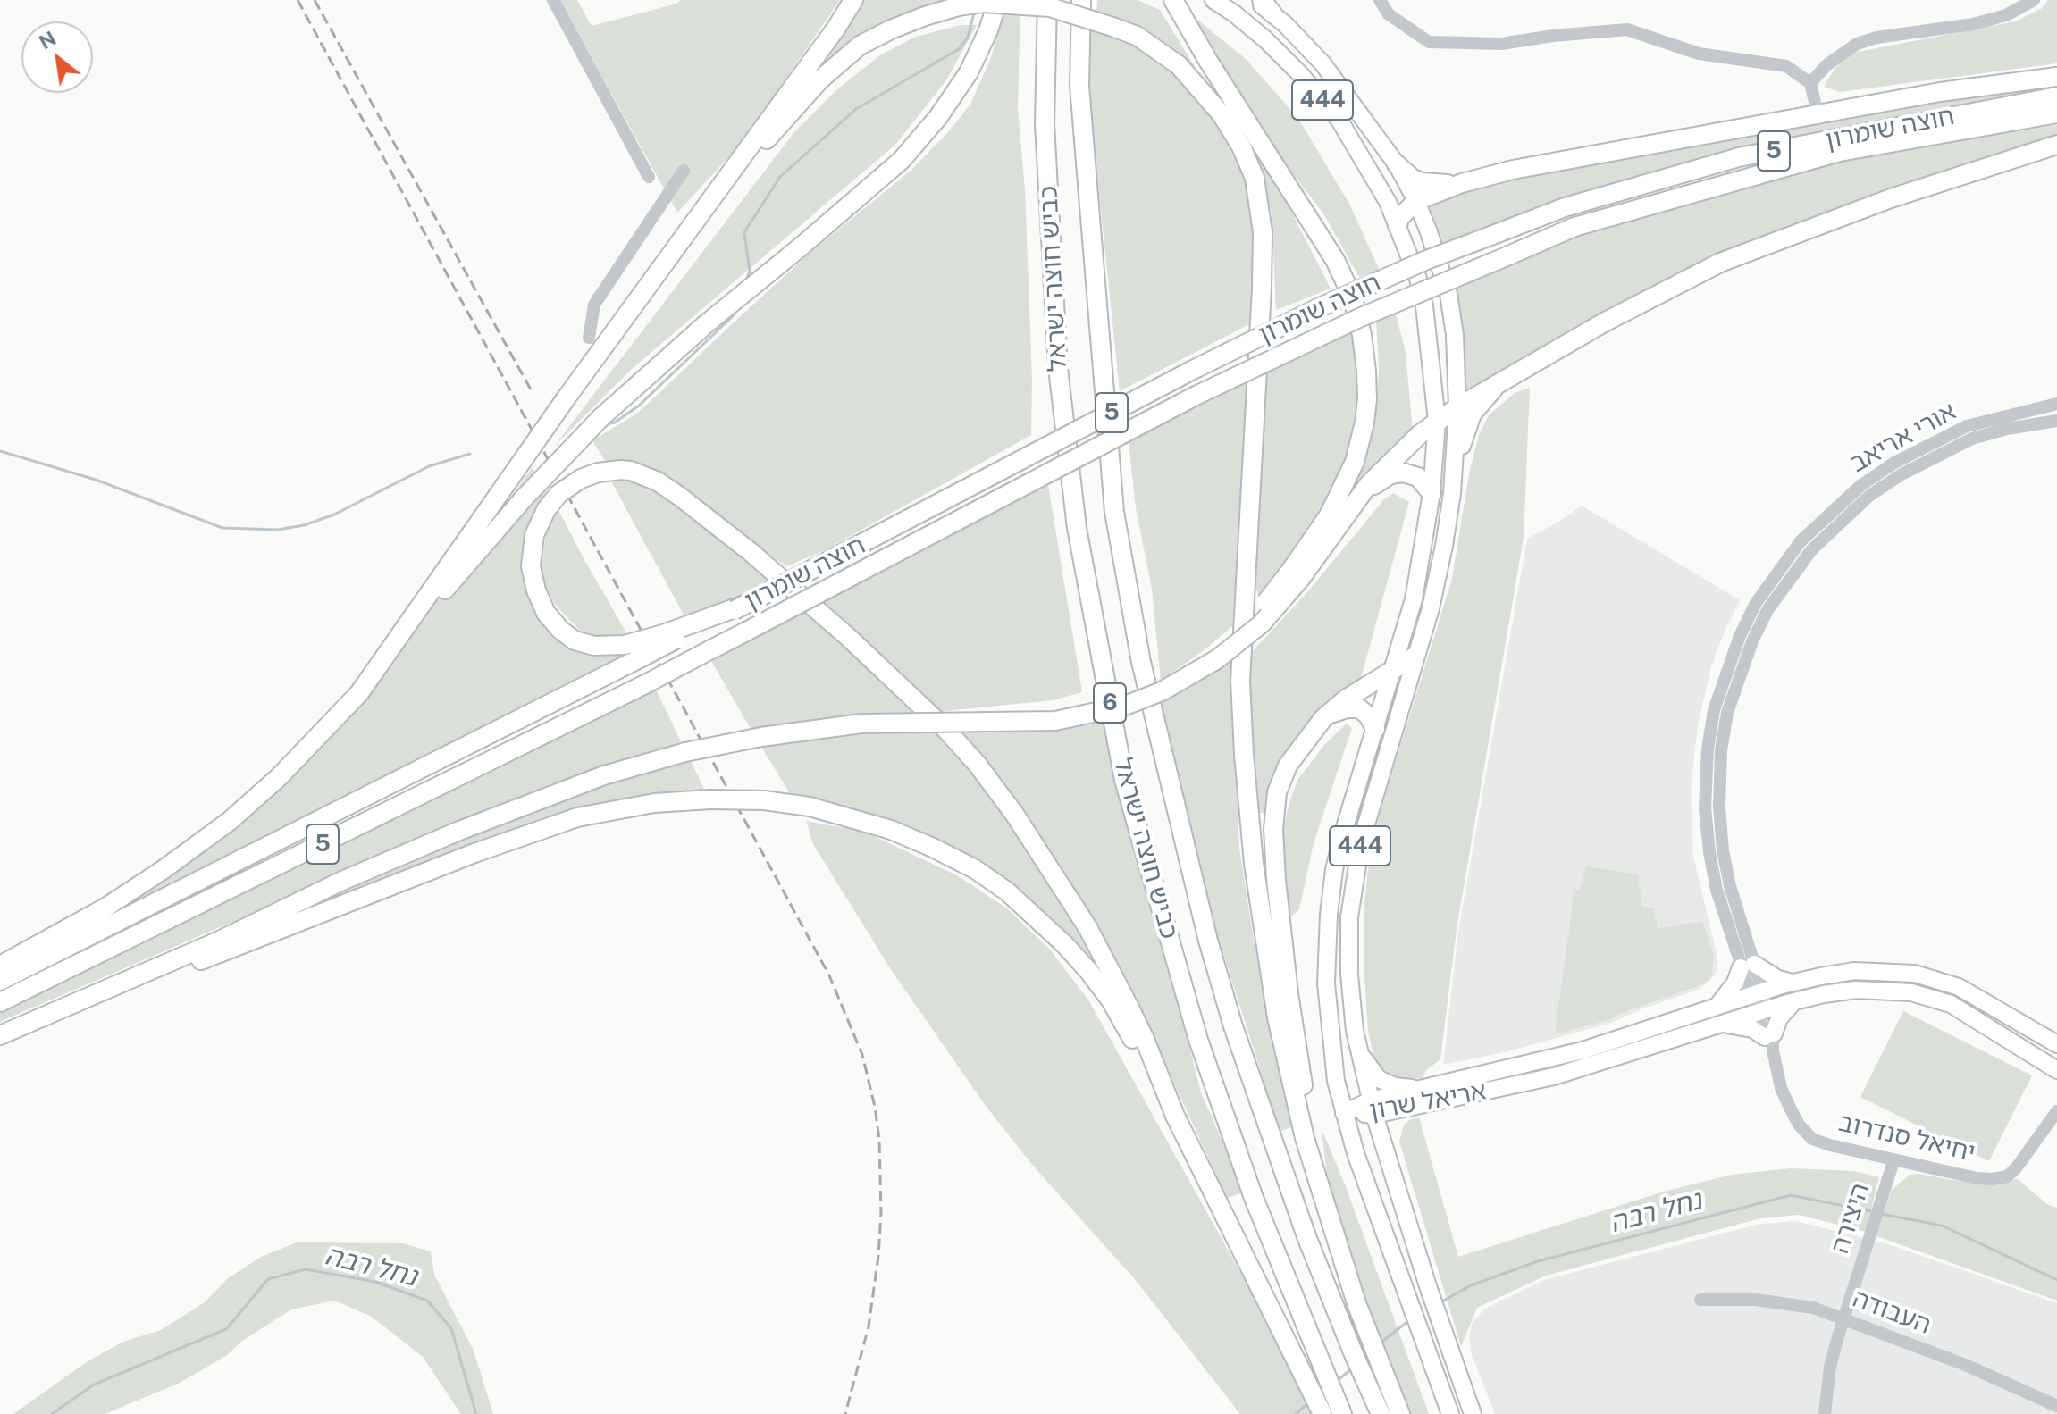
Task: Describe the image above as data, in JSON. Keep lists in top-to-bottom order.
{
  "streets": {
    "highway": [
      "חוצה שומרון",
      "5",
      "כביש חוצה ישראל",
      "6"
    ],
    "main road": ["444", "אריאל שרון"],
    "street": [
      "אורי אריאב",
      "יחיאל סנדרוב",
      "היצירה",
      "העבודה"
    ]
  },
  "crossings": [
    ["444", "אריאל שרון"],
    ["חוצה שומרון", "5"],
    ["אורי אריאב", "אריאל שרון"],
    ["אורי אריאב", "יחיאל סנדרוב"],
    ["אריאל שרון", "יחיאל סנדרוב"],
    ["יחיאל סנדרוב", "היצירה"],
    ["היצירה", "העבודה"]
  ],
  "water": ["נחל רבה"],
  "north": "top left"
}
